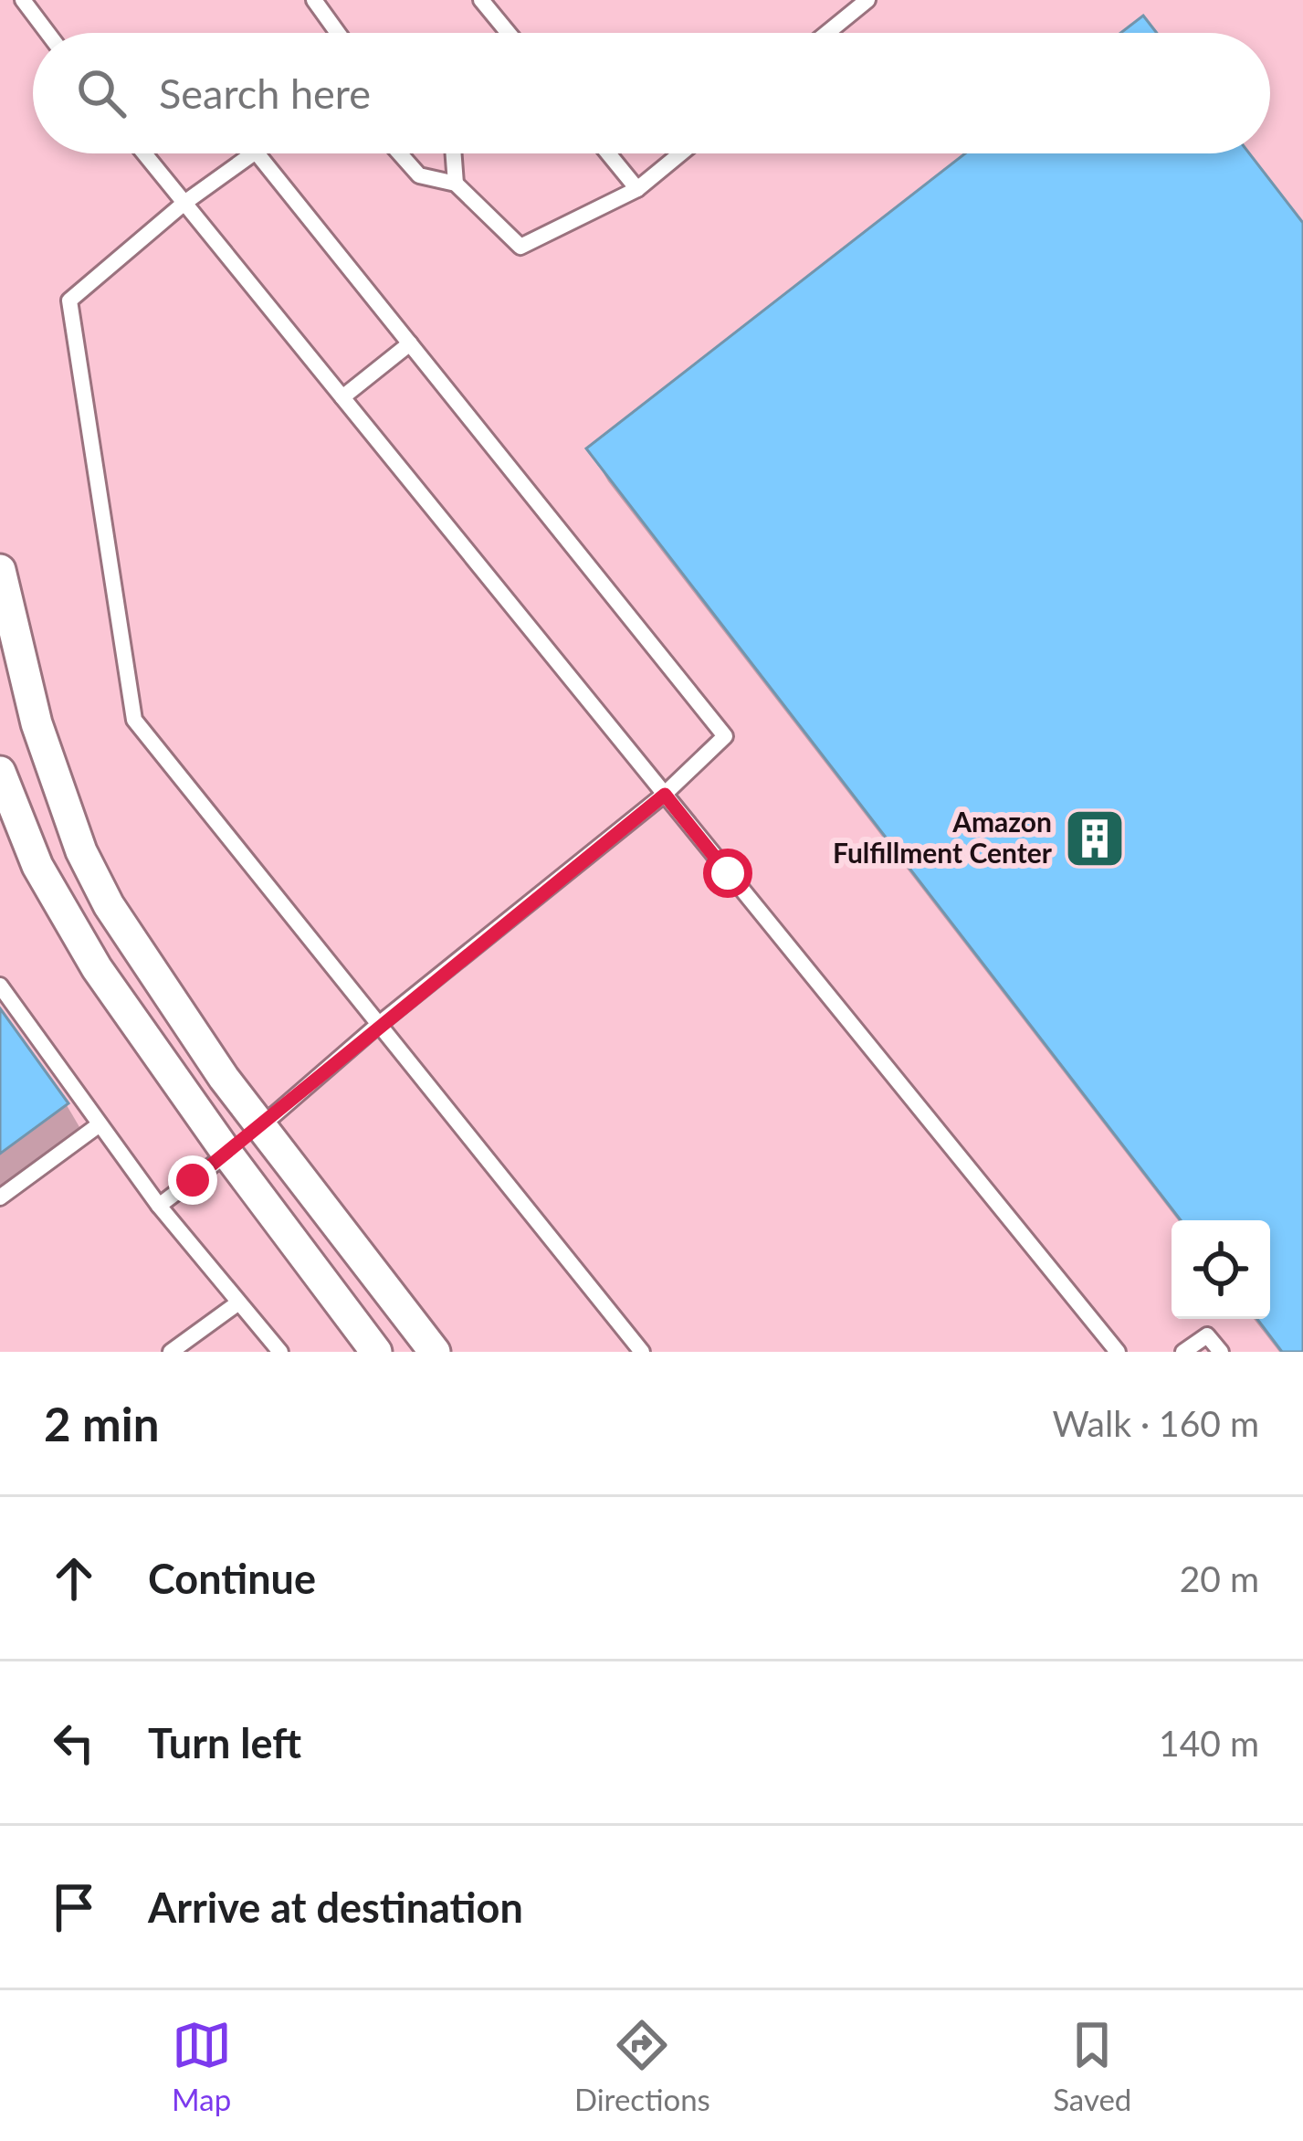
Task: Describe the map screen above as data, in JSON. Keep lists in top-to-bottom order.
{
  "places": {
    "building": ["Amazon Fulfillment Center"]
  },
  "page": {
    "search": "Search here",
    "heading": ["2 min", "Walk · 160 m"],
    "list": [
      ["Continue", "20 m"],
      ["Turn left", "140 m"],
      "Arrive at destination"
    ],
    "nav": ["Map", "Directions", "Saved"]
  }
}
